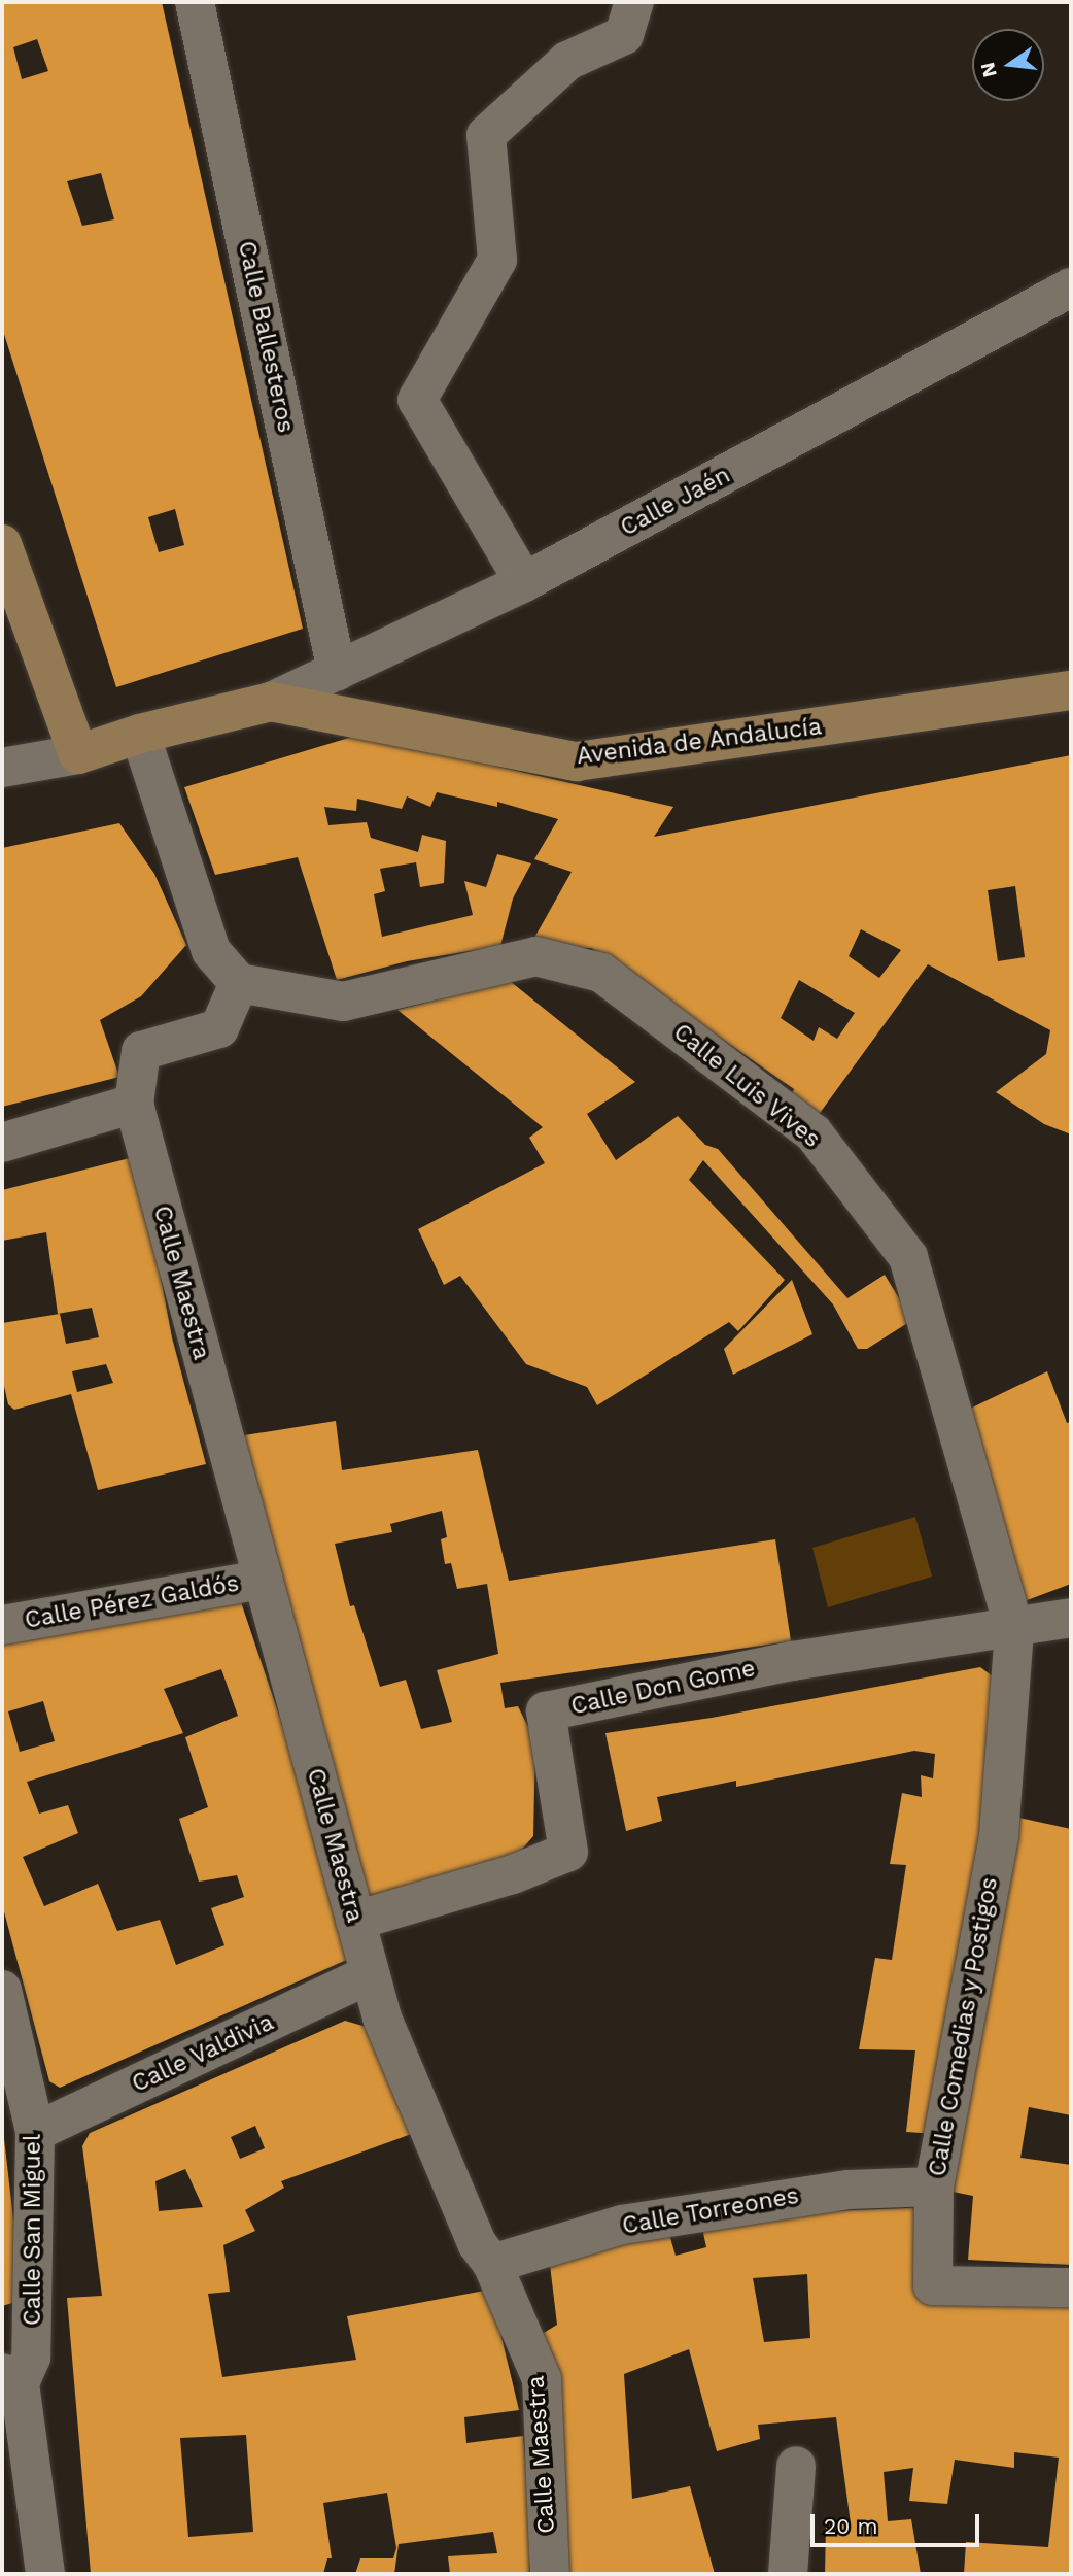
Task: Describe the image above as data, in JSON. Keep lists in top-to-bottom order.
{
  "streets": {
    "street": [
      "Calle Ballesteros",
      "Calle Jaén",
      "Avenida de Andalucía",
      "Calle Luis Vives",
      "Calle Maestra",
      "Calle Pérez Galdós",
      "Calle Don Gome",
      "Calle Comedias y Postigos",
      "Calle Valdivia",
      "Calle Torreones",
      "Calle San Miguel"
    ]
  },
  "crossings": [
    ["Calle Ballesteros", "Calle Jaén"],
    ["Calle Jaén", "Avenida de Andalucía"],
    ["Calle Luis Vives", "Calle Don Gome"],
    ["Calle Luis Vives", "Calle Comedias y Postigos"],
    ["Calle Maestra", "Calle Pérez Galdós"],
    ["Calle Maestra", "Calle Don Gome"],
    ["Calle Maestra", "Calle Valdivia"],
    ["Calle Maestra", "Calle Torreones"],
    ["Calle Don Gome", "Calle Comedias y Postigos"],
    ["Calle Comedias y Postigos", "Calle Torreones"],
    ["Calle Valdivia", "Calle San Miguel"]
  ],
  "scale_bar": "20 m",
  "north": "left"
}
